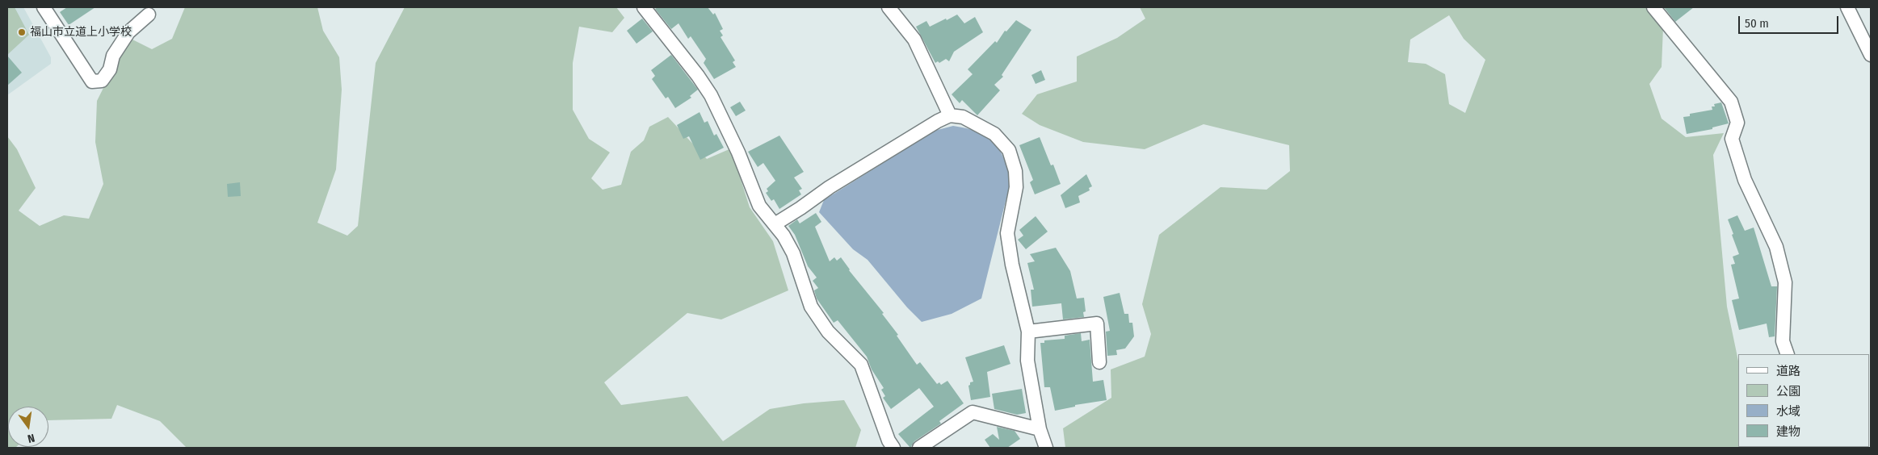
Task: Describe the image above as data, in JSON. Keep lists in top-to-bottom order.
{
  "places": ["福山市立道上小学校"],
  "legend": [
    "道路",
    "公園",
    "水域",
    "建物"
  ],
  "scale_bar": "50 m",
  "north": "bottom"
}
